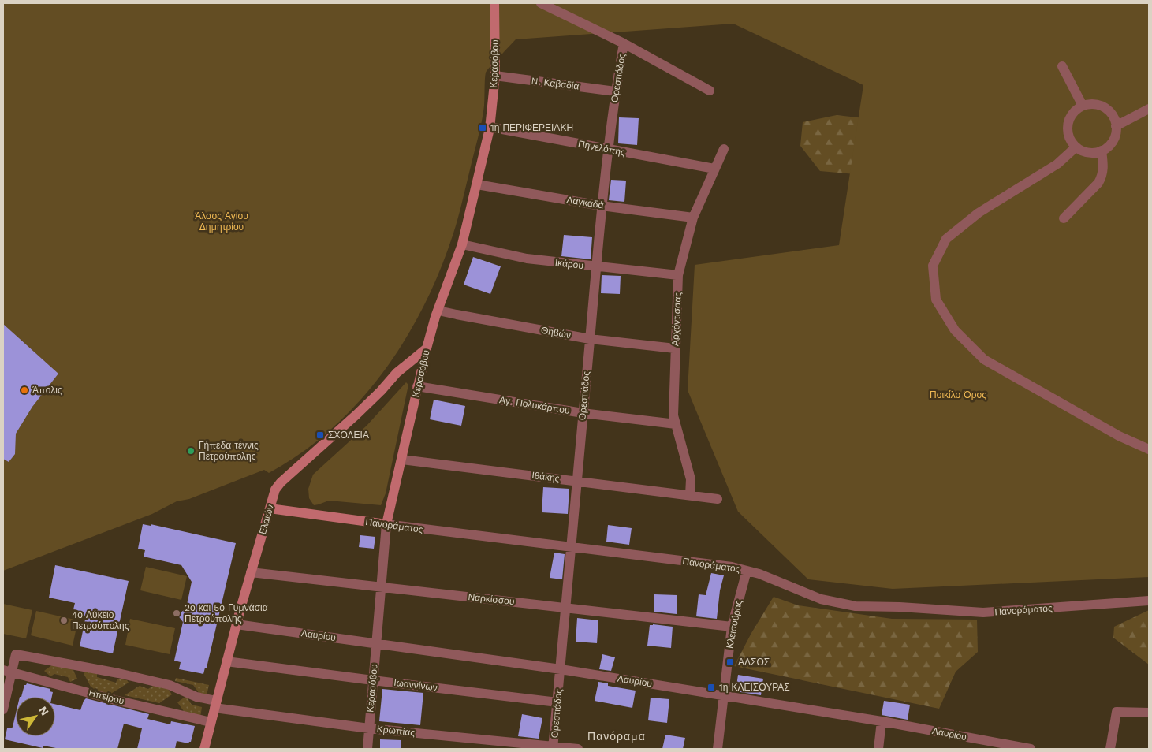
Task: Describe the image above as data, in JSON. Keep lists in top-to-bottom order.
{
  "streets": {
    "street": [
      "Κερασόβου",
      "Ορεστιάδος",
      "N. Καβαδία",
      "Πηνελόπης",
      "Λαγκαδά",
      "Ικάρου",
      "Αρχόντισσας",
      "Θηβών",
      "Αγ. Πολυκάρπου",
      "Ιθάκης",
      "Ελαιών",
      "Πανοράματος",
      "Ναρκίσσου",
      "Κλεισούρας",
      "Λαυρίου",
      "Ιωαννίνων",
      "Ηπείρου",
      "Κρωπίας"
    ]
  },
  "crossings": [
    ["Κερασόβου", "N. Καβαδία"],
    ["Κερασόβου", "Πηνελόπης"],
    ["Κερασόβου", "Λαγκαδά"],
    ["Κερασόβου", "Ικάρου"],
    ["Κερασόβου", "Θηβών"],
    ["Κερασόβου", "Αγ. Πολυκάρπου"],
    ["Κερασόβου", "Ιθάκης"],
    ["Κερασόβου", "Ελαιών"],
    ["Κερασόβου", "Πανοράματος"],
    ["Κερασόβου", "Ναρκίσσου"],
    ["Κερασόβου", "Λαυρίου"],
    ["Κερασόβου", "Ιωαννίνων"],
    ["Κερασόβου", "Κρωπίας"],
    ["Ορεστιάδος", "N. Καβαδία"],
    ["Ορεστιάδος", "Πηνελόπης"],
    ["Ορεστιάδος", "Λαγκαδά"],
    ["Ορεστιάδος", "Ικάρου"],
    ["Ορεστιάδος", "Θηβών"],
    ["Ορεστιάδος", "Αγ. Πολυκάρπου"],
    ["Ορεστιάδος", "Ιθάκης"],
    ["Ορεστιάδος", "Πανοράματος"],
    ["Ορεστιάδος", "Ναρκίσσου"],
    ["Ορεστιάδος", "Λαυρίου"],
    ["Ορεστιάδος", "Ιωαννίνων"],
    ["Ορεστιάδος", "Κρωπίας"],
    ["Πηνελόπης", "Αρχόντισσας"],
    ["Λαγκαδά", "Αρχόντισσας"],
    ["Ικάρου", "Αρχόντισσας"],
    ["Αρχόντισσας", "Θηβών"],
    ["Αρχόντισσας", "Αγ. Πολυκάρπου"],
    ["Αρχόντισσας", "Ιθάκης"],
    ["Ελαιών", "Πανοράματος"],
    ["Ελαιών", "Ναρκίσσου"],
    ["Ελαιών", "Λαυρίου"],
    ["Ελαιών", "Ιωαννίνων"],
    ["Ελαιών", "Ηπείρου"],
    ["Ελαιών", "Κρωπίας"],
    ["Πανοράματος", "Κλεισούρας"],
    ["Ναρκίσσου", "Κλεισούρας"],
    ["Κλεισούρας", "Λαυρίου"]
  ],
  "districts": ["Πανόραμα"],
  "parks": ["Άλσος Αγίου Δημητρίου", "Ποικίλο Όρος"],
  "places": {
    "transit": [
      "1η ΠΕΡΙΦΕΡΕΙΑΚΗ",
      "ΣΧΟΛΕΙΑ",
      "ΑΛΣΟΣ",
      "1η ΚΛΕΙΣΟΥΡΑΣ"
    ],
    "other": [
      "Άπολις",
      "Γήπεδα τέννις Πετρούπολης",
      "2ο και 5ο Γυμνάσια Πετρούπολης",
      "4ο Λύκειο Πετρούπολης"
    ]
  },
  "north": "top right"
}
